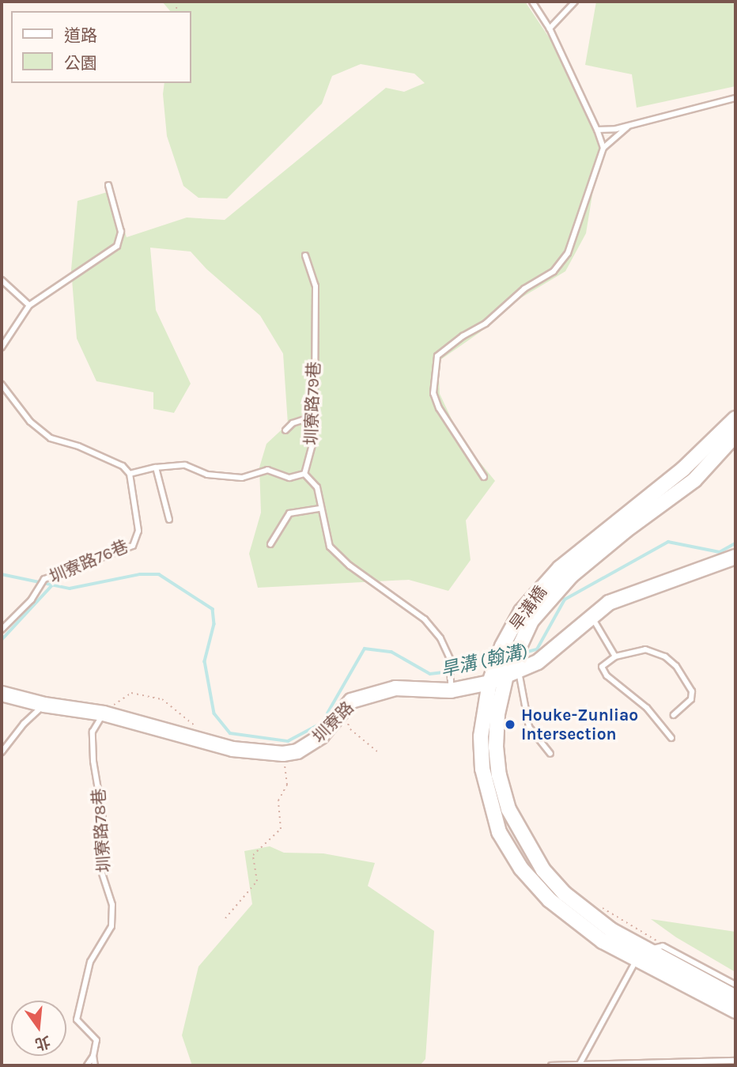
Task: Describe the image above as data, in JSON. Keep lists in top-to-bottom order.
{
  "streets": {
    "street": ["旱溝橋", "圳寮路"],
    "lane": ["圳寮路79巷", "圳寮路76巷", "圳寮路78巷"]
  },
  "crossings": [
    ["旱溝橋", "圳寮路"],
    ["圳寮路", "圳寮路78巷"]
  ],
  "water": ["旱溝 (翰溝)"],
  "places": ["Houke-Zunliao Intersection"],
  "legend": ["道路", "公園"],
  "north": "bottom"
}
